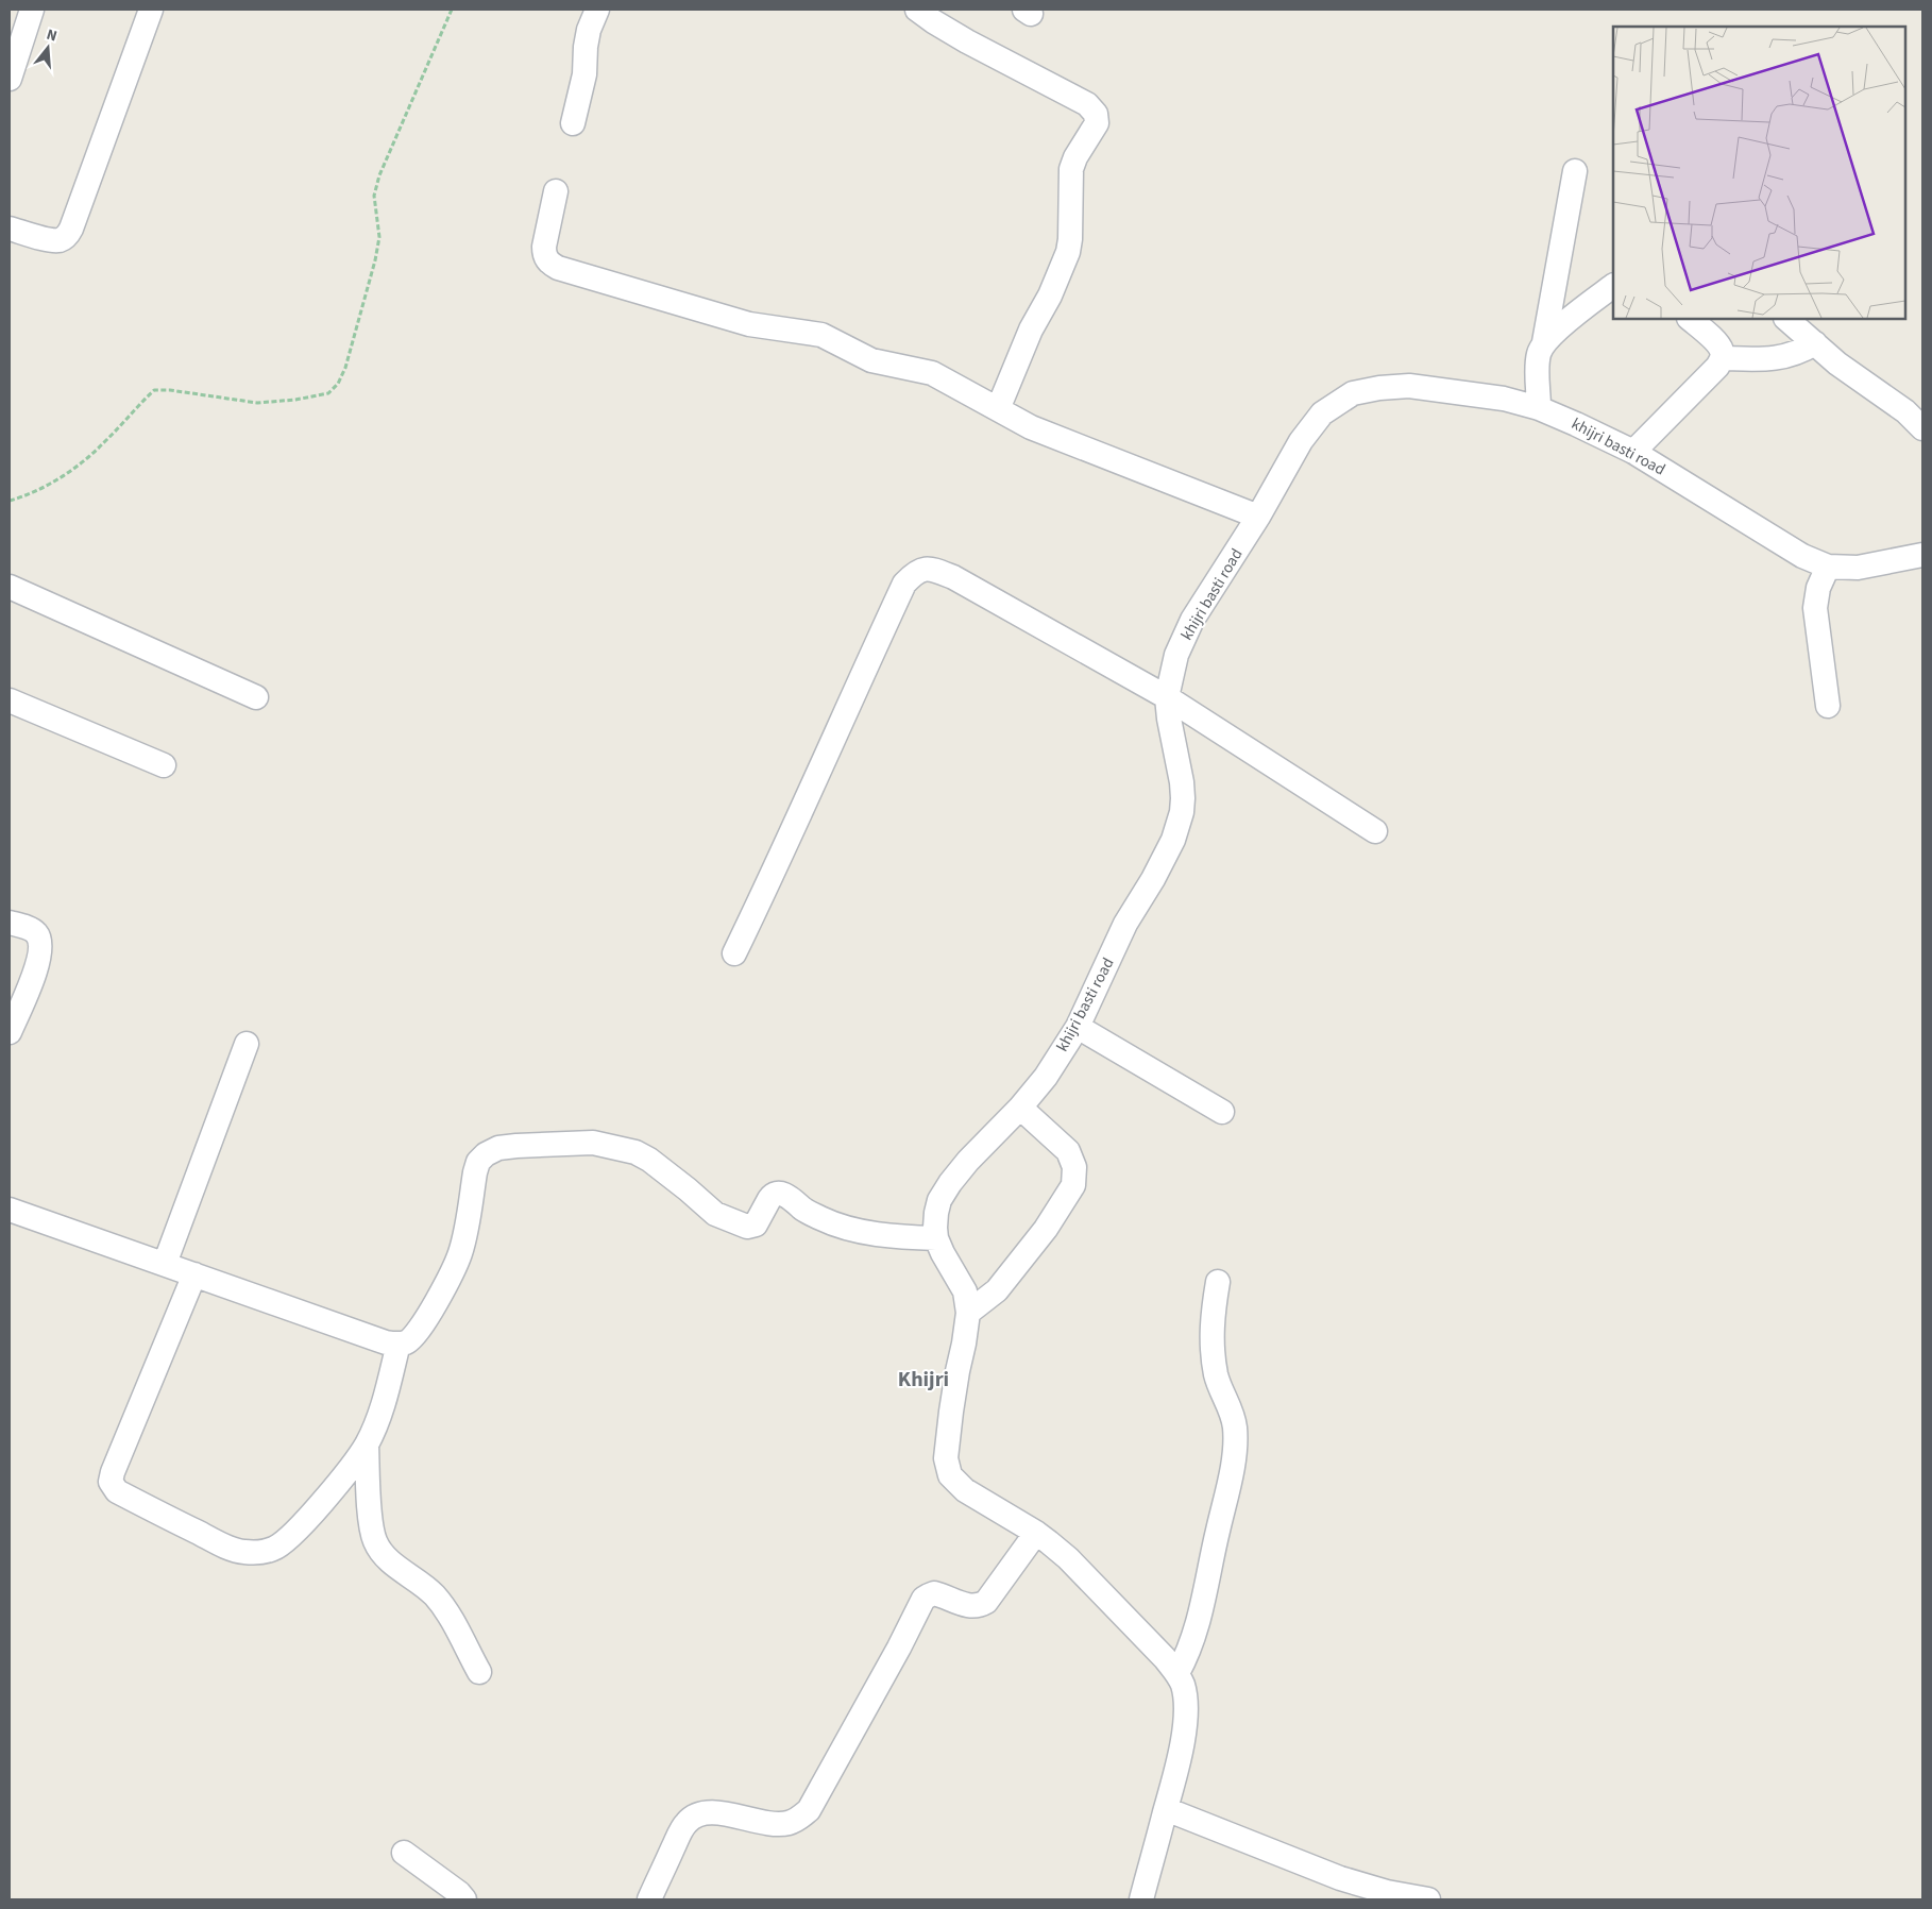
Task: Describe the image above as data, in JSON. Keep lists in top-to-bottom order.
{
  "streets": {
    "street": ["khijri basti road"]
  },
  "districts": ["Khijri"],
  "north": "top"
}
